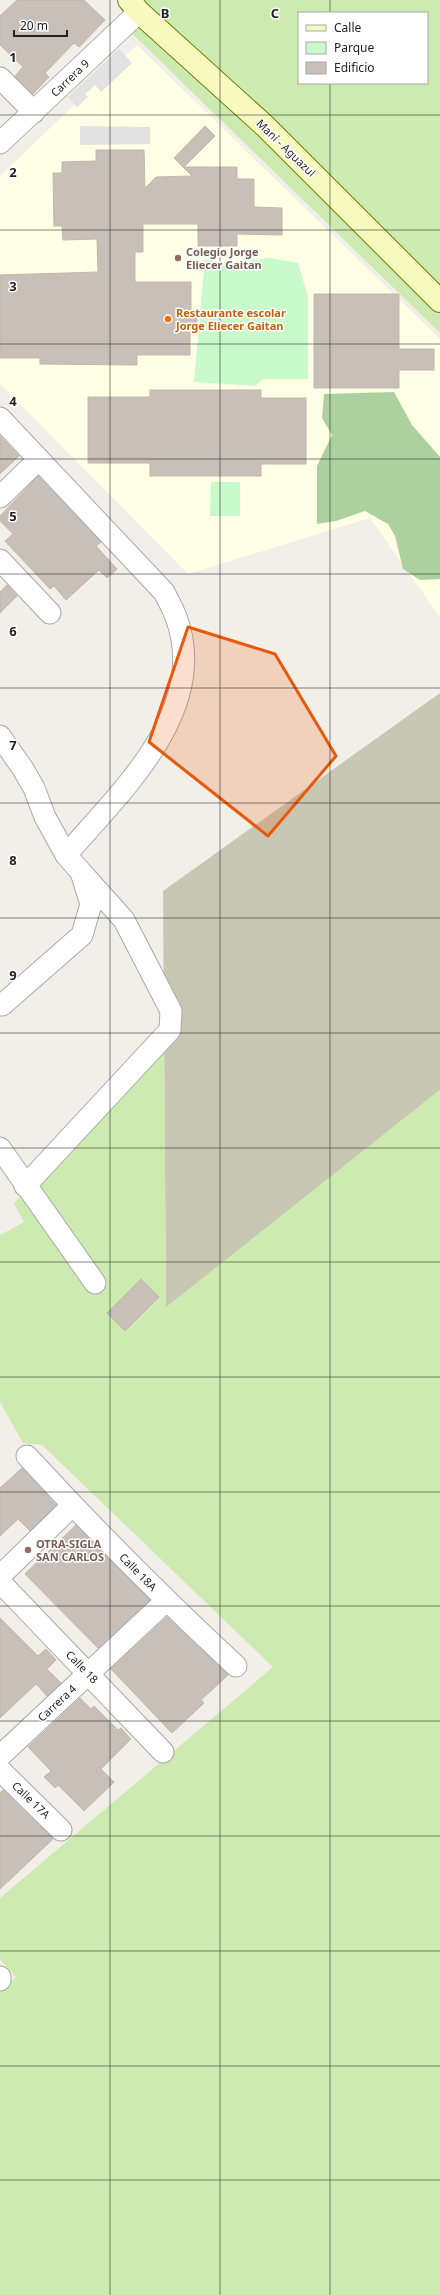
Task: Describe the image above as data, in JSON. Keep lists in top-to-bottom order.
{
  "streets": {
    "street": [
      "Carrera 9",
      "Maní - Aguazul",
      "Calle 18A",
      "Calle 18",
      "Carrera 4",
      "Calle 17A"
    ]
  },
  "crossings": [
    ["Carrera 9", "Maní - Aguazul"],
    ["Calle 18A", "Carrera 4"],
    ["Calle 18", "Carrera 4"]
  ],
  "places": ["Colegio Jorge Eliecer Gaitan", "Restaurante escolar Jorge Eliecer Gaitan", "OTRA-SIGLA SAN CARLOS"],
  "legend": ["Calle", "Parque", "Edificio"],
  "scale_bar": "20 m",
  "grid": {
    "columns": ["B", "C"],
    "rows": [
      "1",
      "2",
      "3",
      "4",
      "5",
      "6",
      "7",
      "8",
      "9"
    ]
  }
}
